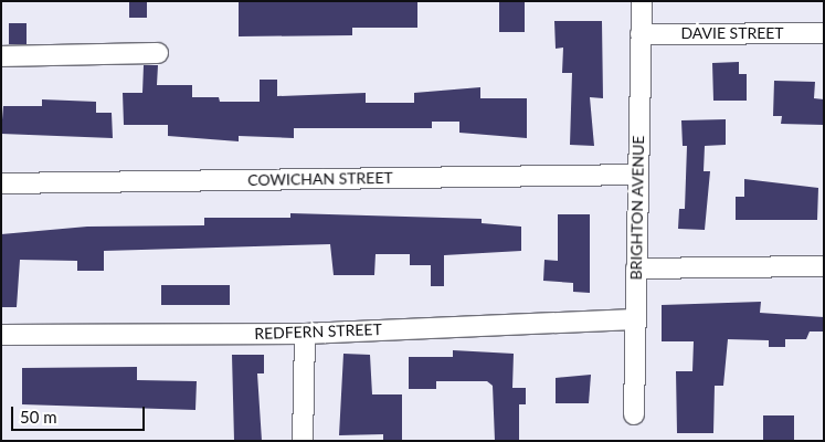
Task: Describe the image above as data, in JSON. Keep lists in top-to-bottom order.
{
  "streets": {
    "street": [
      "DAVIE STREET",
      "COWICHAN STREET",
      "BRIGHTON AVENUE",
      "REDFERN STREET"
    ]
  },
  "crossings": [
    ["DAVIE STREET", "BRIGHTON AVENUE"],
    ["COWICHAN STREET", "BRIGHTON AVENUE"],
    ["BRIGHTON AVENUE", "REDFERN STREET"]
  ],
  "scale_bar": "50 m"
}
